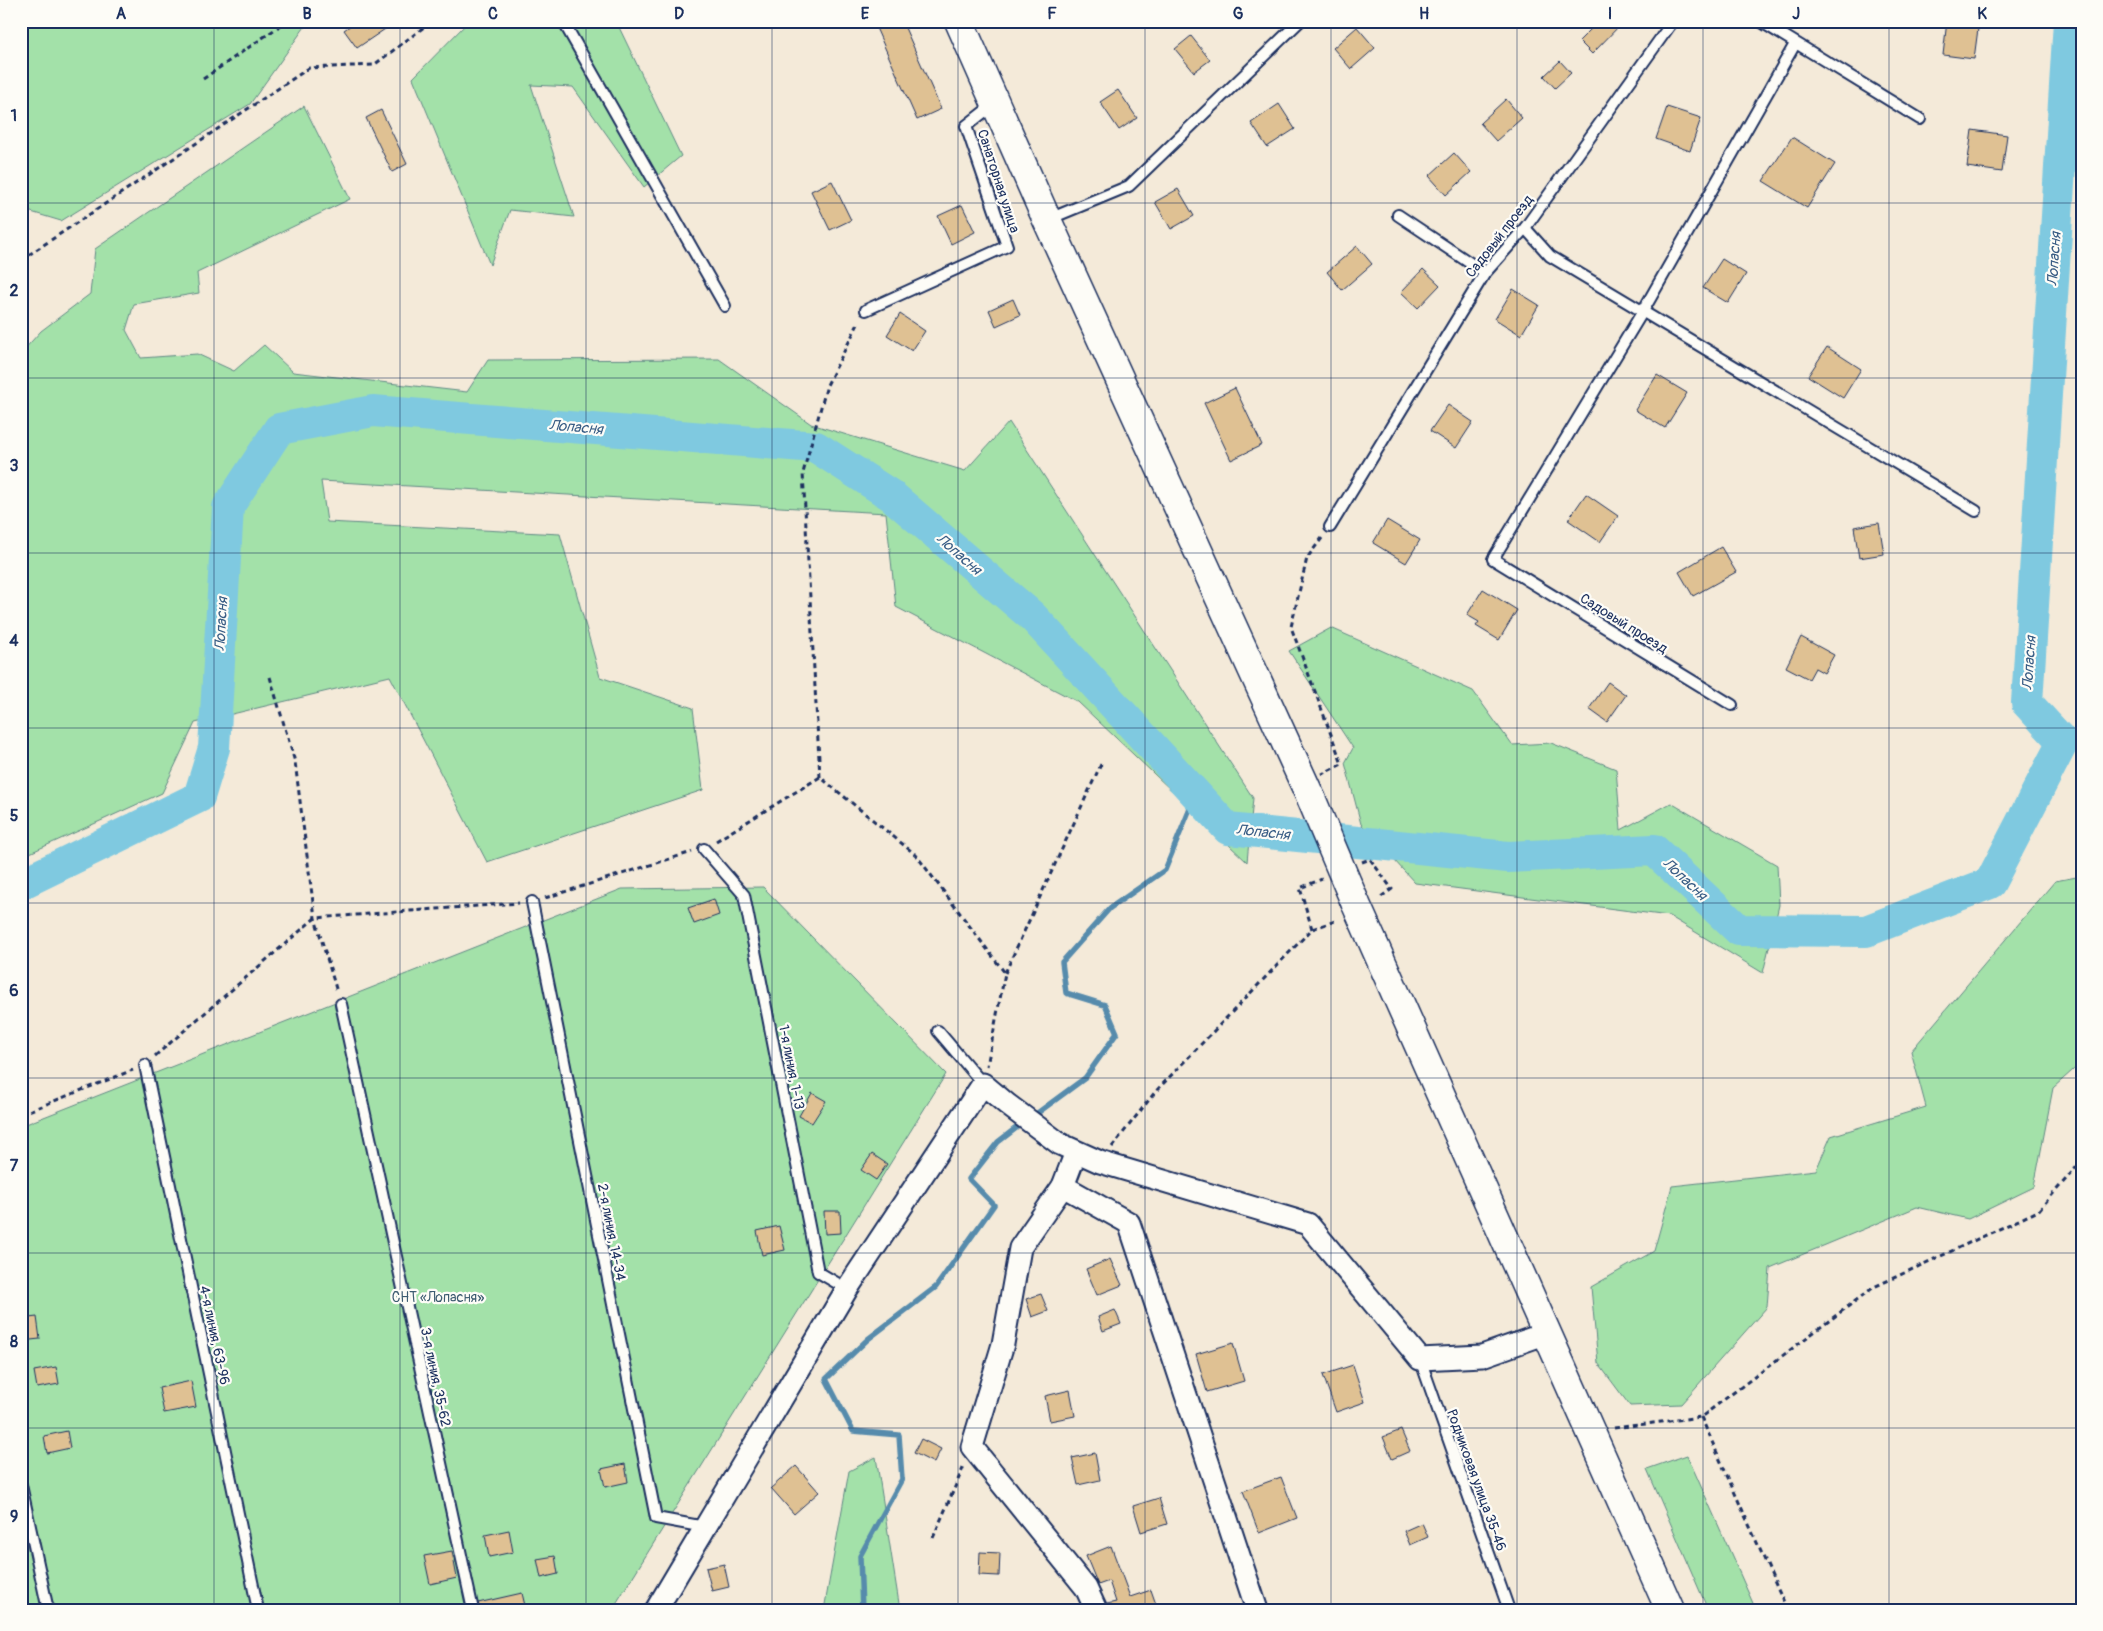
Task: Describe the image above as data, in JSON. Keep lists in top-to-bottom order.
{
  "streets": {
    "lane": [
      "Санаторная улица",
      "Садовый проезд",
      "1-я линия, 1-13",
      "2-я линия, 14-34",
      "4-я линия, 63-96",
      "3-я линия, 35-62",
      "Родниковая улица 35-46"
    ]
  },
  "water": ["Лопасня"],
  "parks": ["СНТ «Лопасня»"],
  "grid": {
    "columns": [
      "A",
      "B",
      "C",
      "D",
      "E",
      "F",
      "G",
      "H",
      "I",
      "J",
      "K"
    ],
    "rows": [
      "1",
      "2",
      "3",
      "4",
      "5",
      "6",
      "7",
      "8",
      "9"
    ]
  }
}
